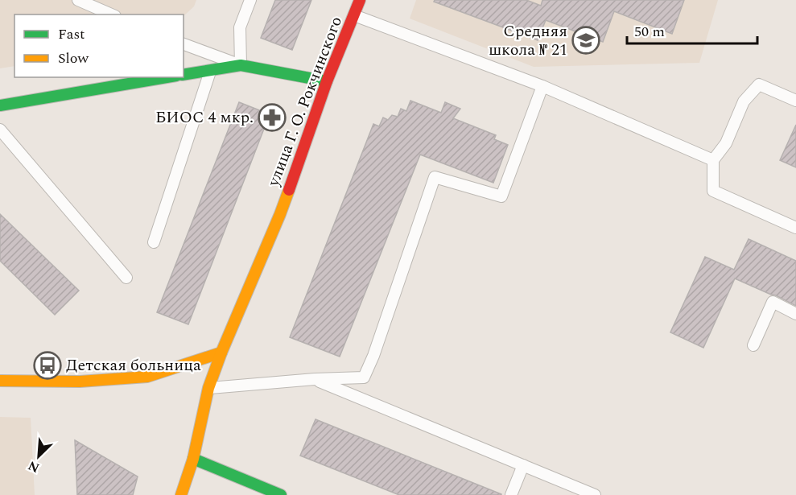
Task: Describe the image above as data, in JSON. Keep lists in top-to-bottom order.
{
  "streets": {
    "street": ["улица Г. О. Рокчинского"]
  },
  "places": {
    "school or university": ["Средняя школа № 21"],
    "pharmacy": ["БИОС 4 мкр."],
    "bus stop": ["Детская больница"]
  },
  "legend": ["Fast", "Slow"],
  "scale_bar": "50 m",
  "north": "bottom left"
}
